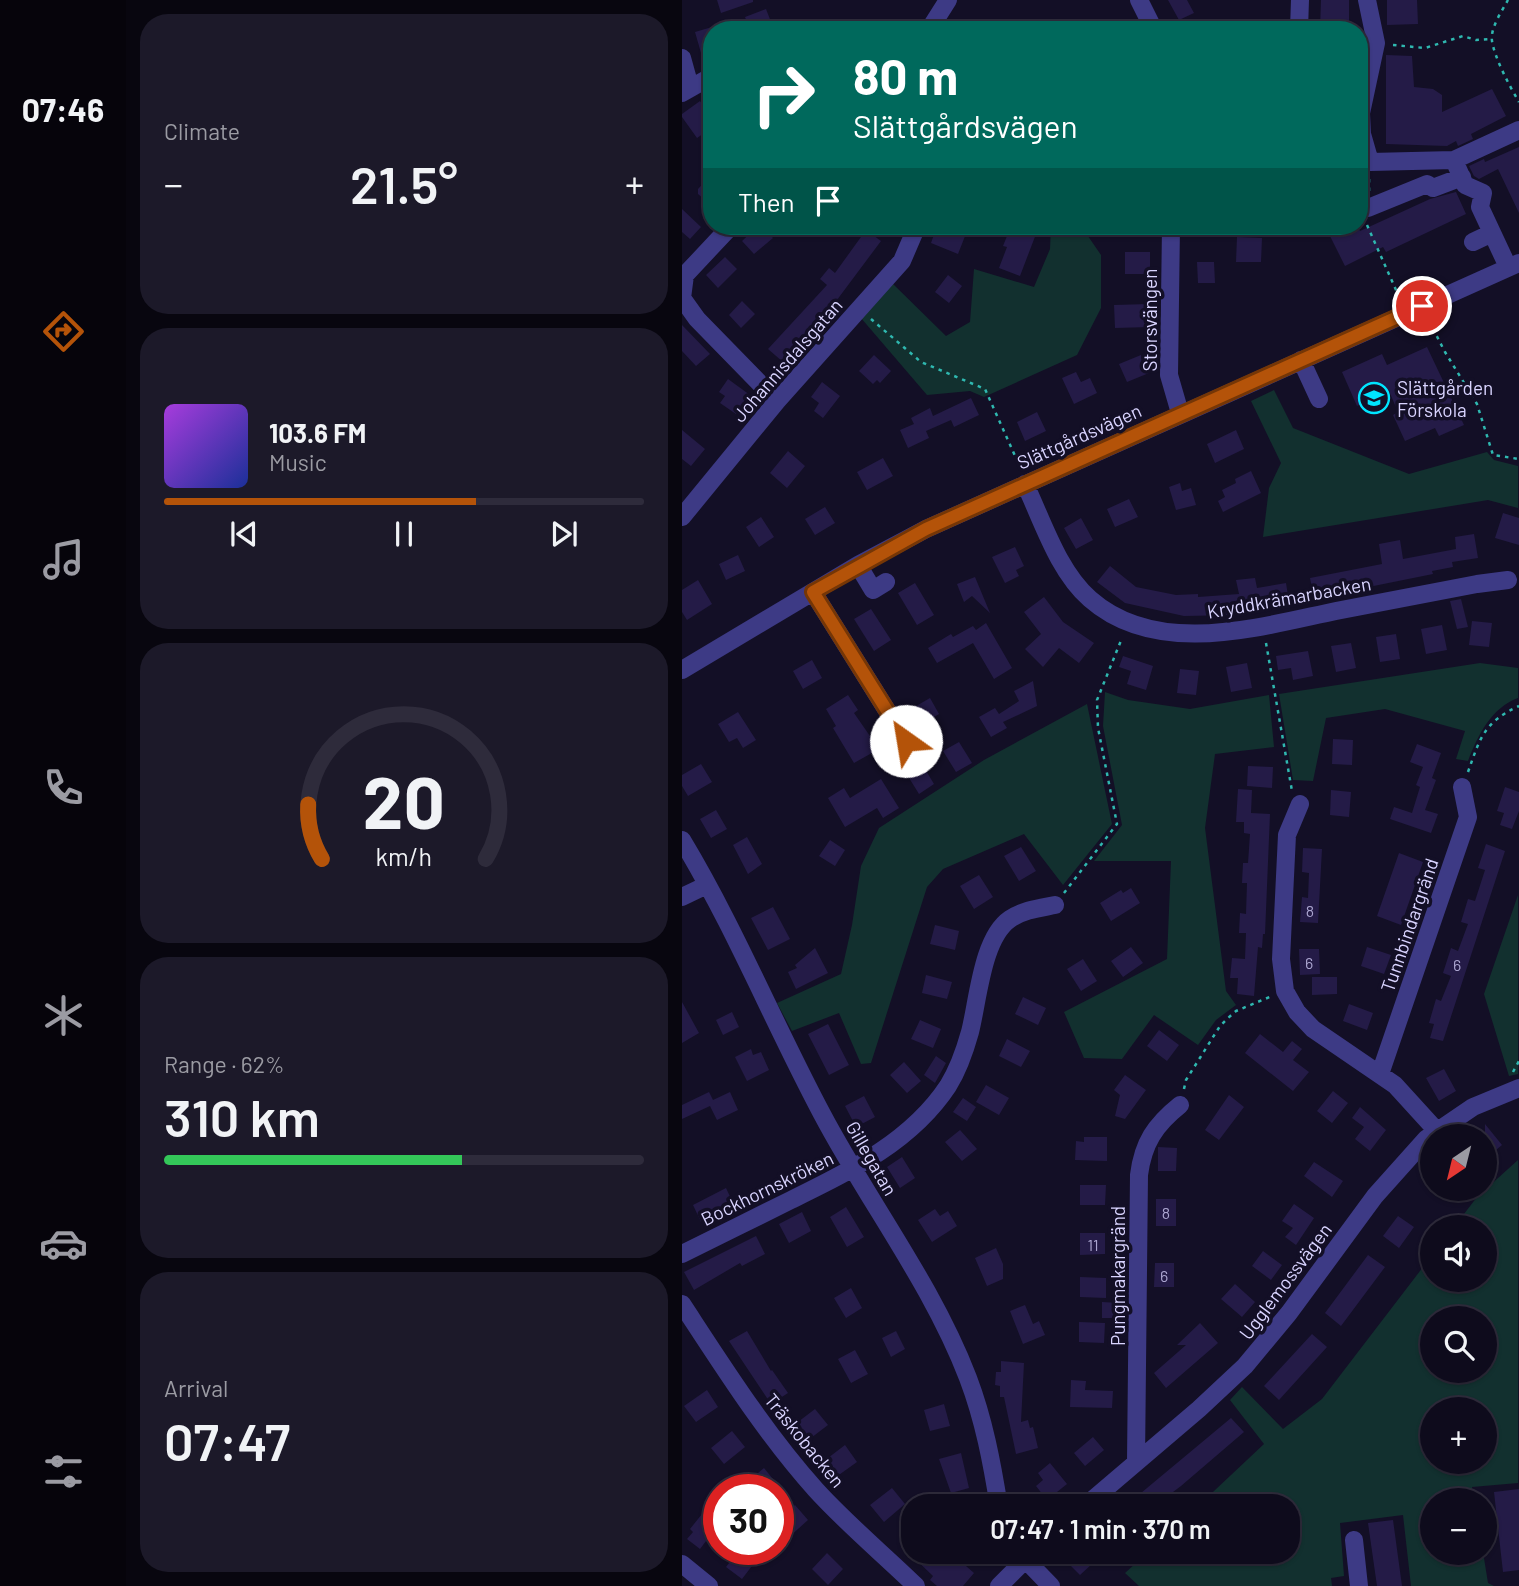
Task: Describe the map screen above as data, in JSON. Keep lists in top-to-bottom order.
{
  "streets": {
    "street": [
      "Storsvängen",
      "Johannisdalsgatan",
      "Slättgårdsvägen",
      "Kryddkrämarbacken",
      "Tunnbindargränd",
      "Gillegatan",
      "Bockhornskröken",
      "Pungmakargränd",
      "Ugglemossvägen",
      "Träskobacken"
    ]
  },
  "crossings": [
    ["Storsvängen", "Slättgårdsvägen"],
    ["Slättgårdsvägen", "Kryddkrämarbacken"],
    ["Gillegatan", "Bockhornskröken"],
    ["Pungmakargränd", "Ugglemossvägen"]
  ],
  "places": {
    "school or university": ["Slättgården Förskola"]
  },
  "house_numbers": [
    "8",
    "6",
    "6",
    "8",
    "11",
    "6"
  ],
  "north": "bottom left",
  "page": {
    "tabs": "07:46",
    "tile": [
      "Climate",
      ["Range · 62%", "310 km"],
      ["Arrival", "07:47"]
    ],
    "turn": ["80 m", "Slättgårdsvägen"],
    "heat": ["−", "21.5°", "+"],
    "then": "Then",
    "song": ["103.6 FM", "Music"],
    "map_buttons": ["+", "−"],
    "limit": "30",
    "trip": "07:47 · 1 min · 370 m",
    "gauge": ["20", "km/h"]
  }
}
